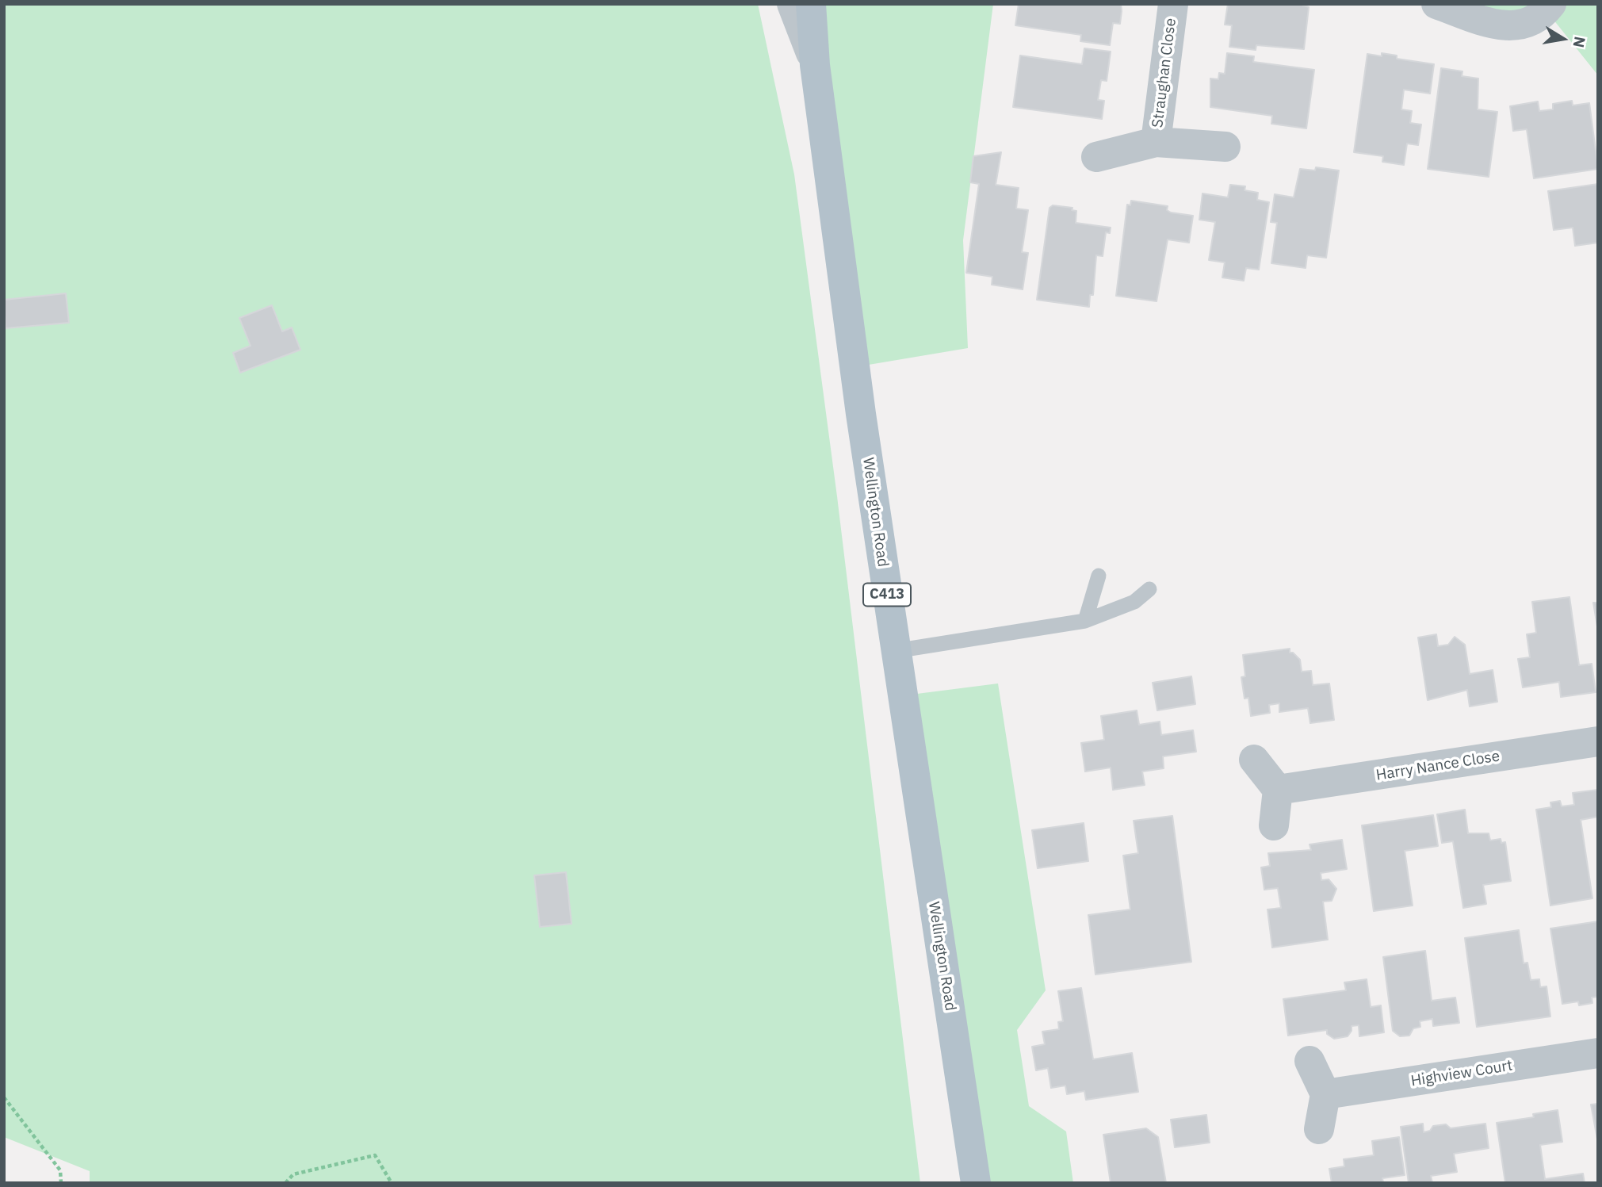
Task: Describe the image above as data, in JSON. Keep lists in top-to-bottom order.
{
  "streets": {
    "main road": ["Wellington Road", "C413"],
    "street": ["Straughan Close", "Harry Nance Close", "Highview Court"]
  },
  "north": "right"
}
